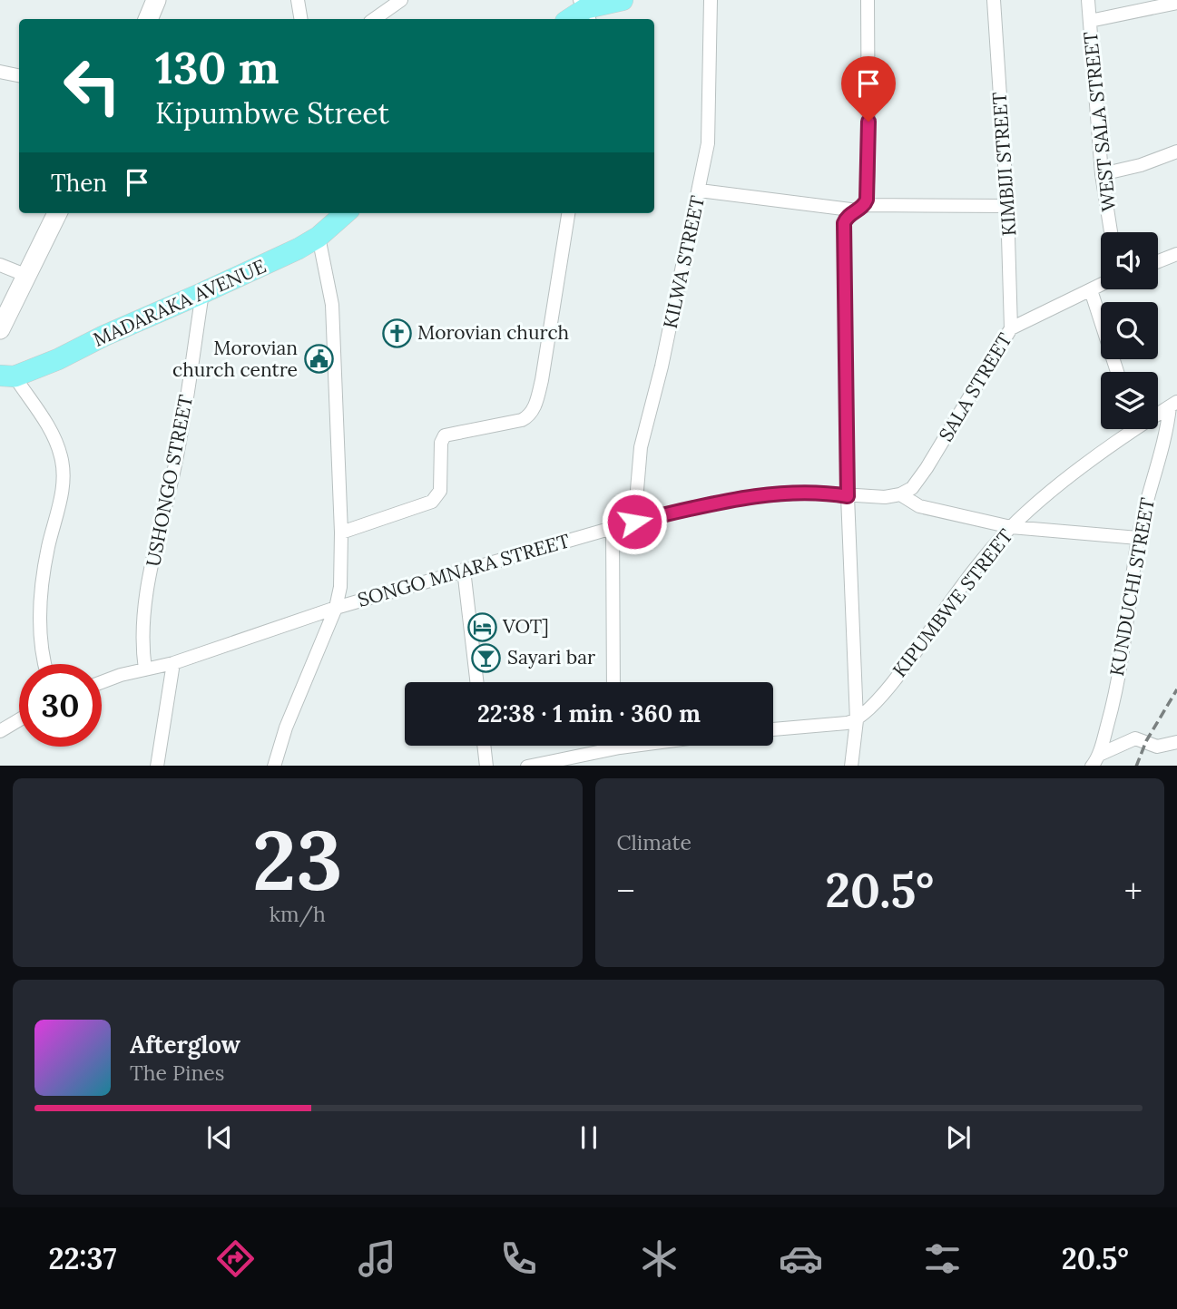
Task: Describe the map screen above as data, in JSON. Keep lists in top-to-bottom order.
{
  "streets": {
    "main road": ["MADARAKA AVENUE"],
    "street": [
      "WEST SALA STREET",
      "KIMBIJI STREET",
      "KILWA STREET",
      "SALA STREET",
      "USHONGO STREET",
      "SONGO MNARA STREET",
      "KUNDUCHI STREET",
      "KIPUMBWE STREET"
    ]
  },
  "crossings": [
    ["KIMBIJI STREET", "SALA STREET"],
    ["KILWA STREET", "SONGO MNARA STREET"],
    ["MADARAKA AVENUE", "USHONGO STREET"],
    ["USHONGO STREET", "SONGO MNARA STREET"],
    ["KUNDUCHI STREET", "KIPUMBWE STREET"]
  ],
  "places": {
    "church": ["Morovian church"],
    "public building": ["Morovian church centre"],
    "hotel": ["VOT]"],
    "bar": ["Sayari bar"]
  },
  "page": {
    "turn": ["130 m", "Kipumbwe Street"],
    "then": "Then",
    "limit": "30",
    "trip": "22:38 · 1 min · 360 m",
    "tile": [
      ["23", "km/h"],
      "Climate"
    ],
    "heat": ["−", "20.5°", "+"],
    "song": ["Afterglow", "The Pines"],
    "tabs": ["22:37", "20.5°"]
  }
}
